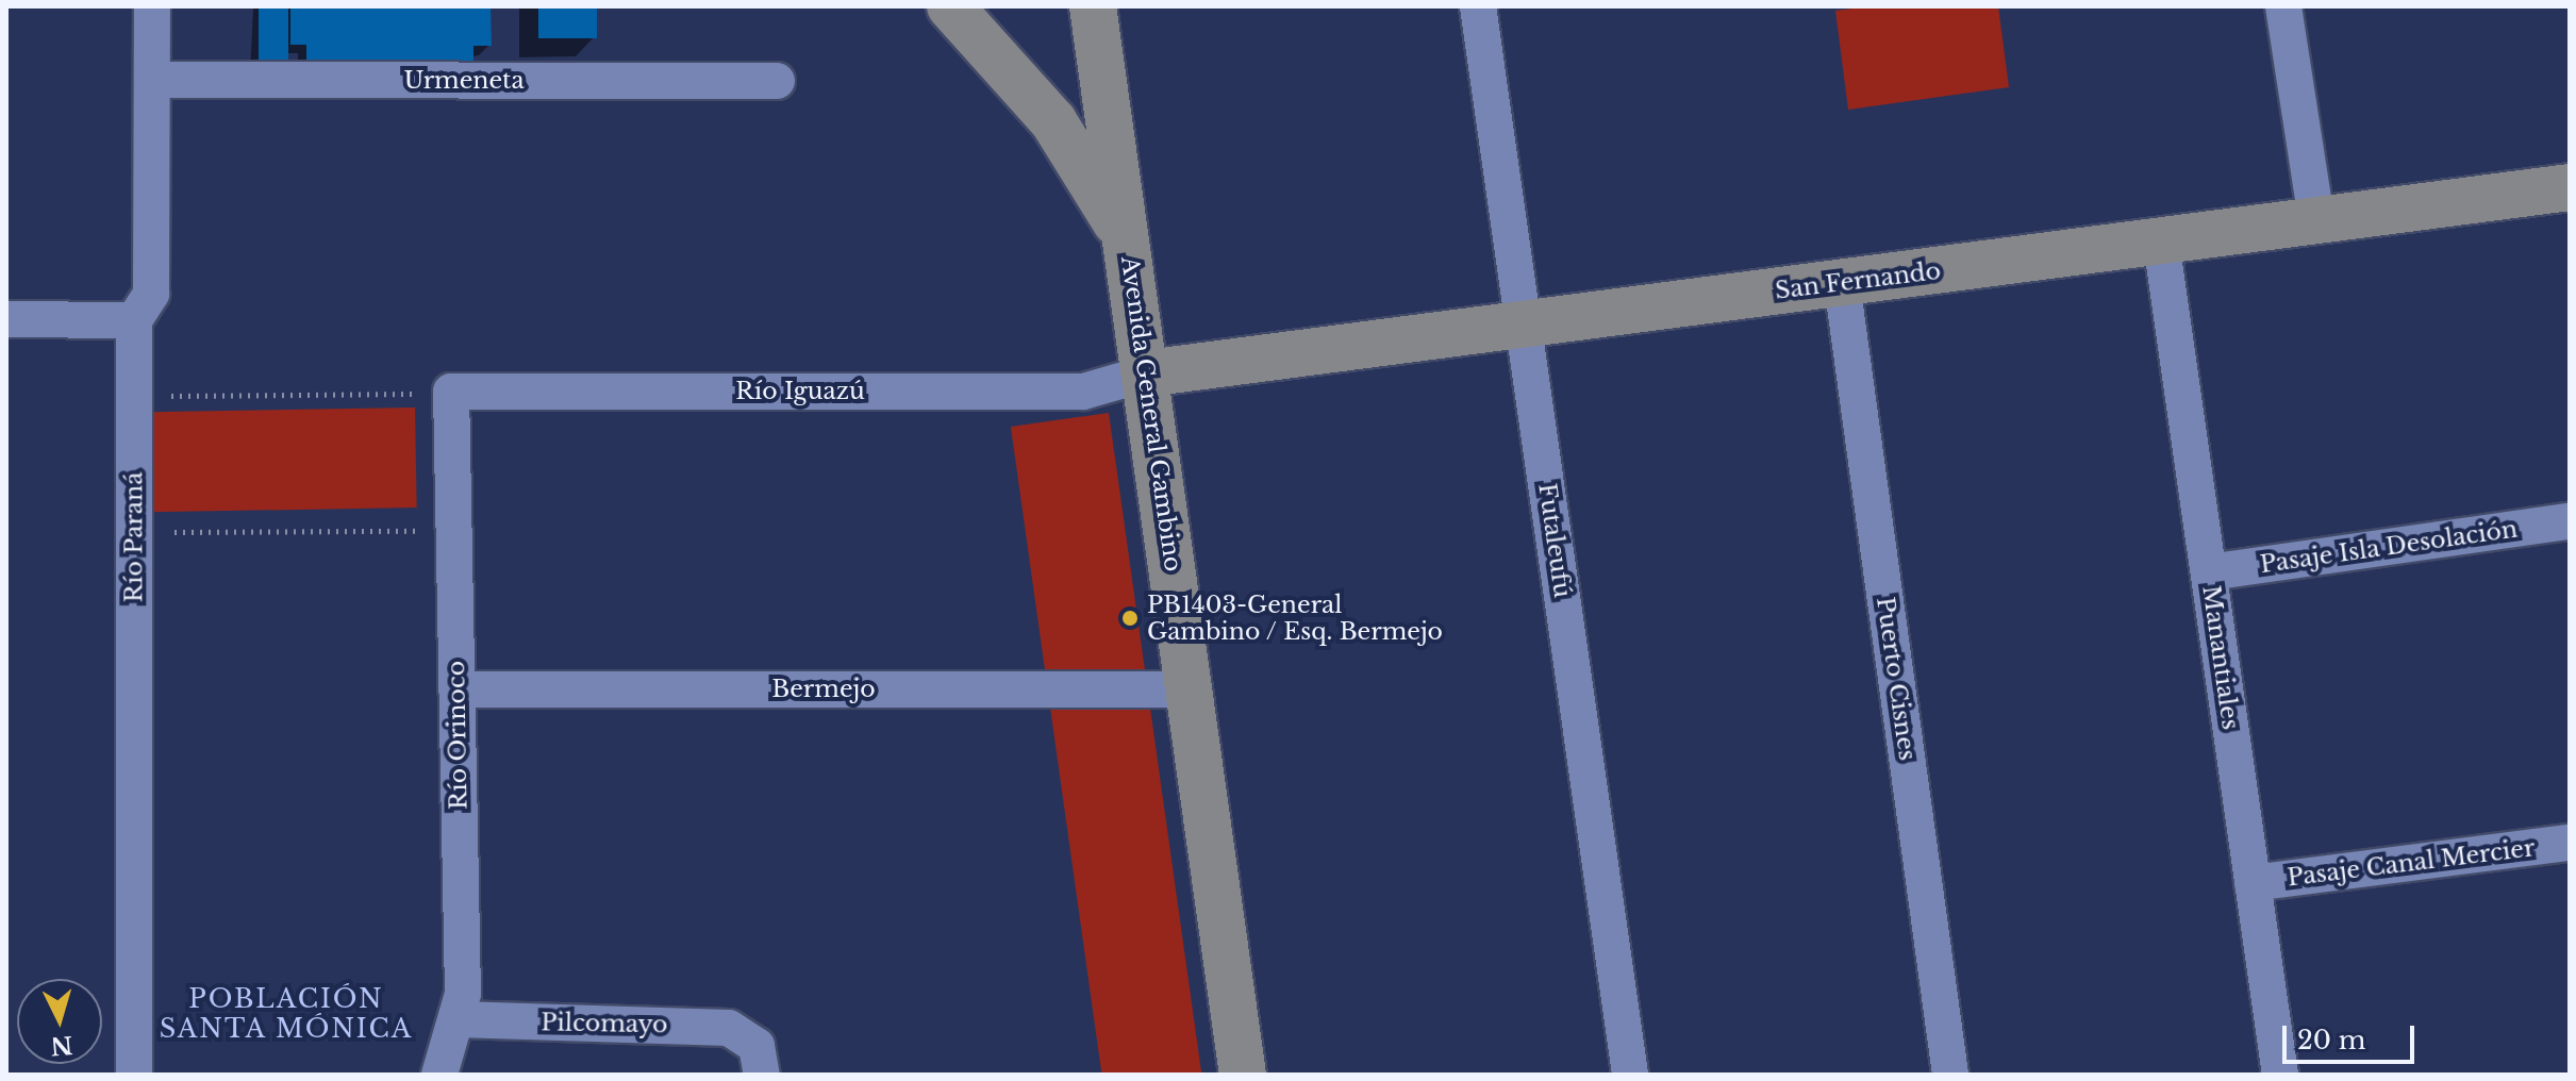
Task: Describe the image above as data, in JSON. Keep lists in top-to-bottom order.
{
  "streets": {
    "street": [
      "Urmeneta",
      "San Fernando",
      "Río Iguazú",
      "Avenida General Gambino",
      "Río Paraná",
      "Futaleufú",
      "Pasaje Isla Desolación",
      "Manantiales",
      "Puerto Cisnes",
      "Bermejo",
      "Río Orinoco",
      "Pasaje Canal Mercier",
      "Pilcomayo"
    ]
  },
  "crossings": [
    ["Urmeneta", "Río Paraná"],
    ["San Fernando", "Río Iguazú"],
    ["San Fernando", "Avenida General Gambino"],
    ["San Fernando", "Futaleufú"],
    ["San Fernando", "Manantiales"],
    ["San Fernando", "Puerto Cisnes"],
    ["Río Iguazú", "Avenida General Gambino"],
    ["Río Iguazú", "Río Orinoco"],
    ["Avenida General Gambino", "Bermejo"],
    ["Pasaje Isla Desolación", "Manantiales"],
    ["Manantiales", "Pasaje Canal Mercier"],
    ["Bermejo", "Río Orinoco"],
    ["Río Orinoco", "Pilcomayo"]
  ],
  "districts": ["POBLACIÓN SANTA MÓNICA"],
  "places": ["PB1403-General Gambino / Esq. Bermejo"],
  "scale_bar": "20 m",
  "north": "bottom"
}
